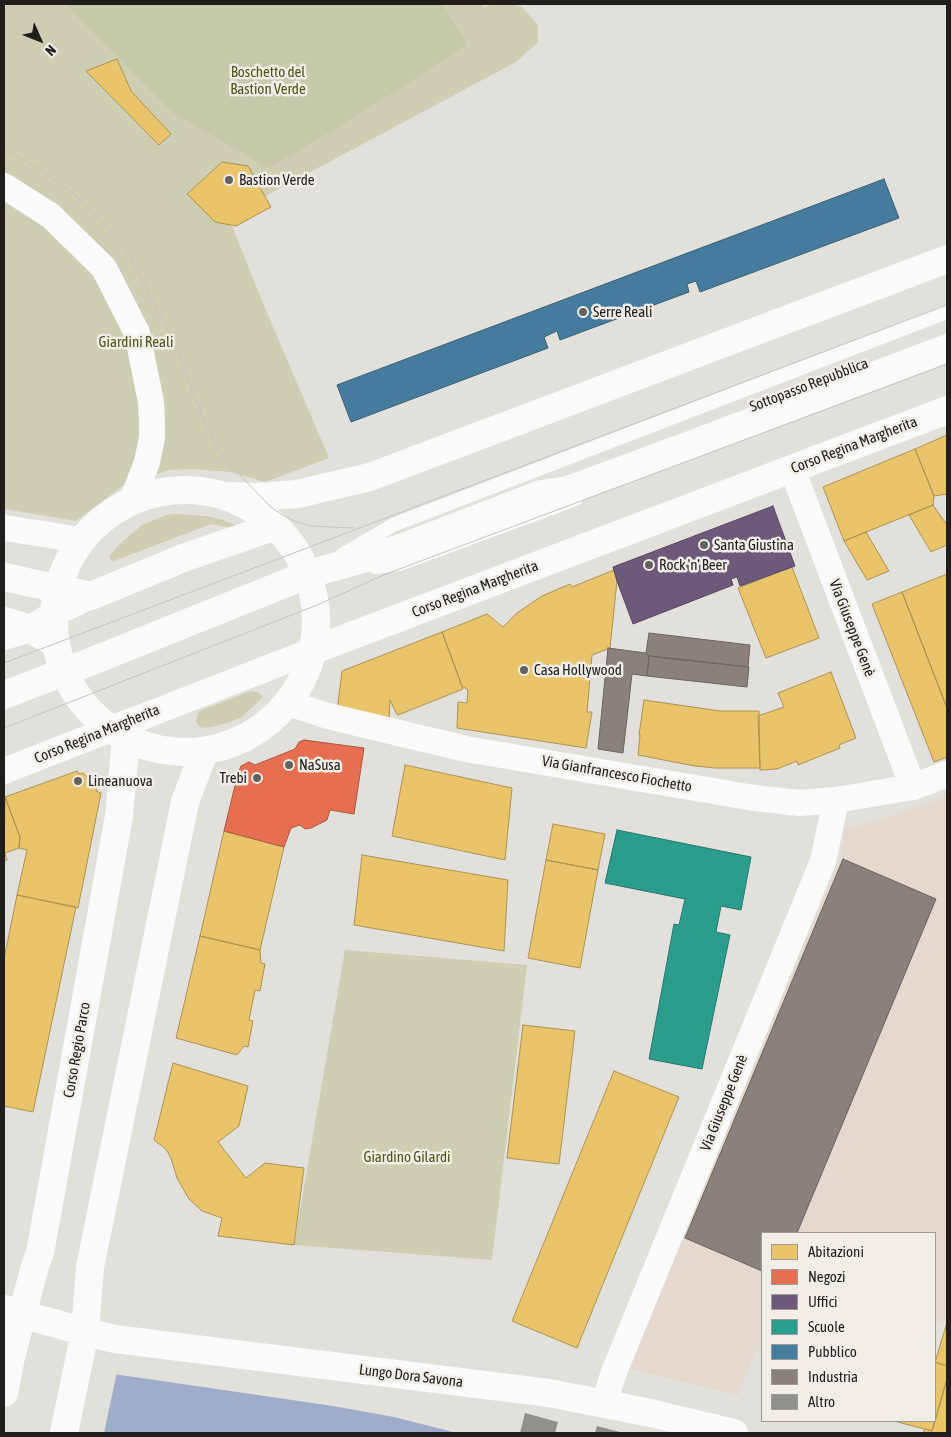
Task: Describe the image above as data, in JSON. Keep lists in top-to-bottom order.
{
  "streets": {
    "main road": [
      "Sottopasso Repubblica",
      "Corso Regina Margherita",
      "Corso Regio Parco",
      "Lungo Dora Savona"
    ],
    "street": ["Via Giuseppe Genè", "Via Gianfrancesco Fiochetto"]
  },
  "crossings": [
    ["Corso Regina Margherita", "Via Giuseppe Genè"],
    ["Corso Regina Margherita", "Corso Regio Parco"],
    ["Via Giuseppe Genè", "Via Gianfrancesco Fiochetto"],
    ["Via Giuseppe Genè", "Lungo Dora Savona"],
    ["Corso Regio Parco", "Lungo Dora Savona"]
  ],
  "parks": ["Boschetto del Bastion Verde", "Giardini Reali", "Giardino Gilardi"],
  "places": [
    "Bastion Verde",
    "Serre Reali",
    "Santa Giustina",
    "Rock 'n' Beer",
    "Casa Hollywood",
    "NaSusa",
    "Trebi",
    "Lineanuova"
  ],
  "legend": [
    "Abitazioni",
    "Negozi",
    "Uffici",
    "Scuole",
    "Pubblico",
    "Industria",
    "Altro"
  ],
  "north": "bottom right"
}
